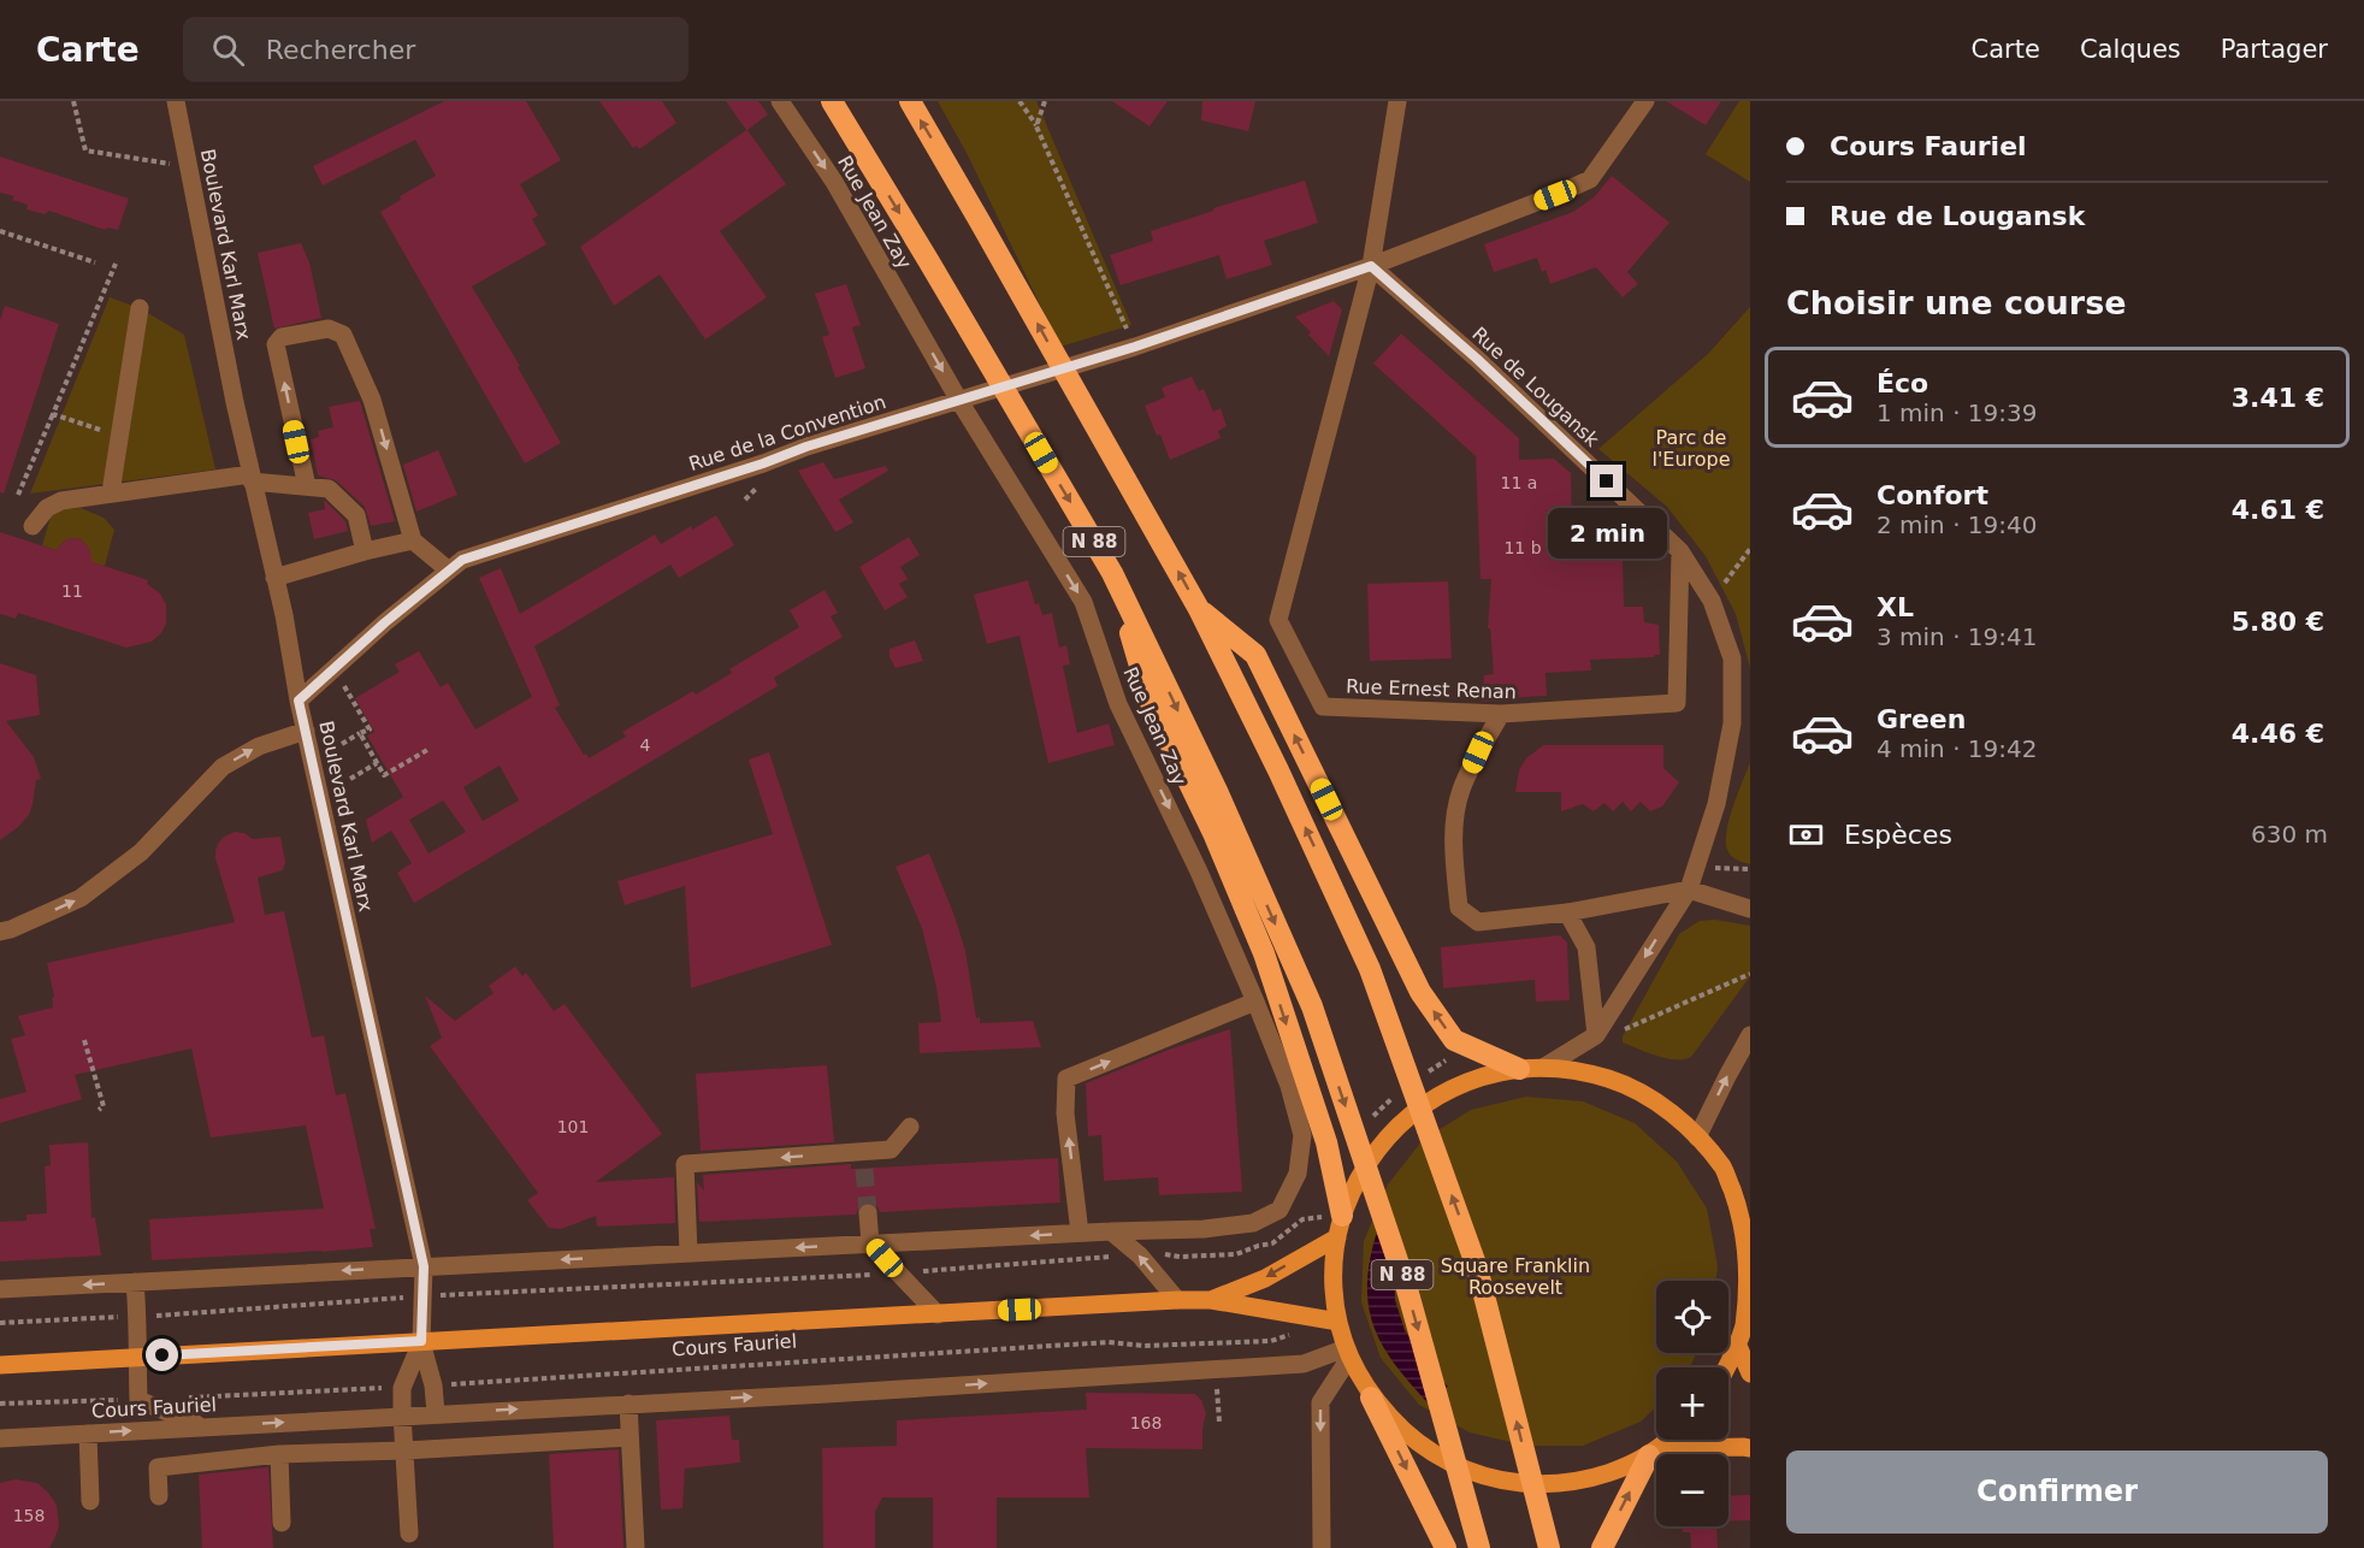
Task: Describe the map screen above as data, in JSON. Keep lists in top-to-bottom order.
{
  "streets": {
    "highway": ["N 88"],
    "main road": ["Cours Fauriel"],
    "street": [
      "Rue Jean Zay",
      "Boulevard Karl Marx",
      "Rue de Lougansk",
      "Rue de la Convention",
      "Rue Ernest Renan"
    ]
  },
  "crossings": [
    ["Rue Jean Zay", "Rue de la Convention"],
    ["Boulevard Karl Marx", "Rue de la Convention"],
    ["Boulevard Karl Marx", "Cours Fauriel"],
    ["Rue de Lougansk", "Rue de la Convention"],
    ["Rue de Lougansk", "Rue Ernest Renan"],
    ["Rue de la Convention", "Rue Ernest Renan"]
  ],
  "one_way": ["Rue Jean Zay"],
  "parks": ["Parc de l'Europe", "Square Franklin Roosevelt"],
  "house_numbers": [
    "11 a",
    "11 b",
    "11",
    "4",
    "101",
    "168",
    "158"
  ],
  "page": {
    "header": "Carte",
    "search": "Rechercher",
    "nav": ["Carte", "Calques", "Partager"],
    "banner": ["Cours Fauriel", "Rue de Lougansk"],
    "heading": "Choisir une course",
    "list": [
      {
        "name": "Éco",
        "note": "1 min · 19:39",
        "value": "3.41 €"
      },
      {
        "name": "Confort",
        "note": "2 min · 19:40",
        "value": "4.61 €"
      },
      {
        "name": "XL",
        "note": "3 min · 19:41",
        "value": "5.80 €"
      },
      {
        "name": "Green",
        "note": "4 min · 19:42",
        "value": "4.46 €"
      }
    ],
    "bubble": "2 min",
    "pay": ["Espèces", "630 m"],
    "map_buttons": ["+", "−"],
    "buttons": "Confirmer"
  }
}
